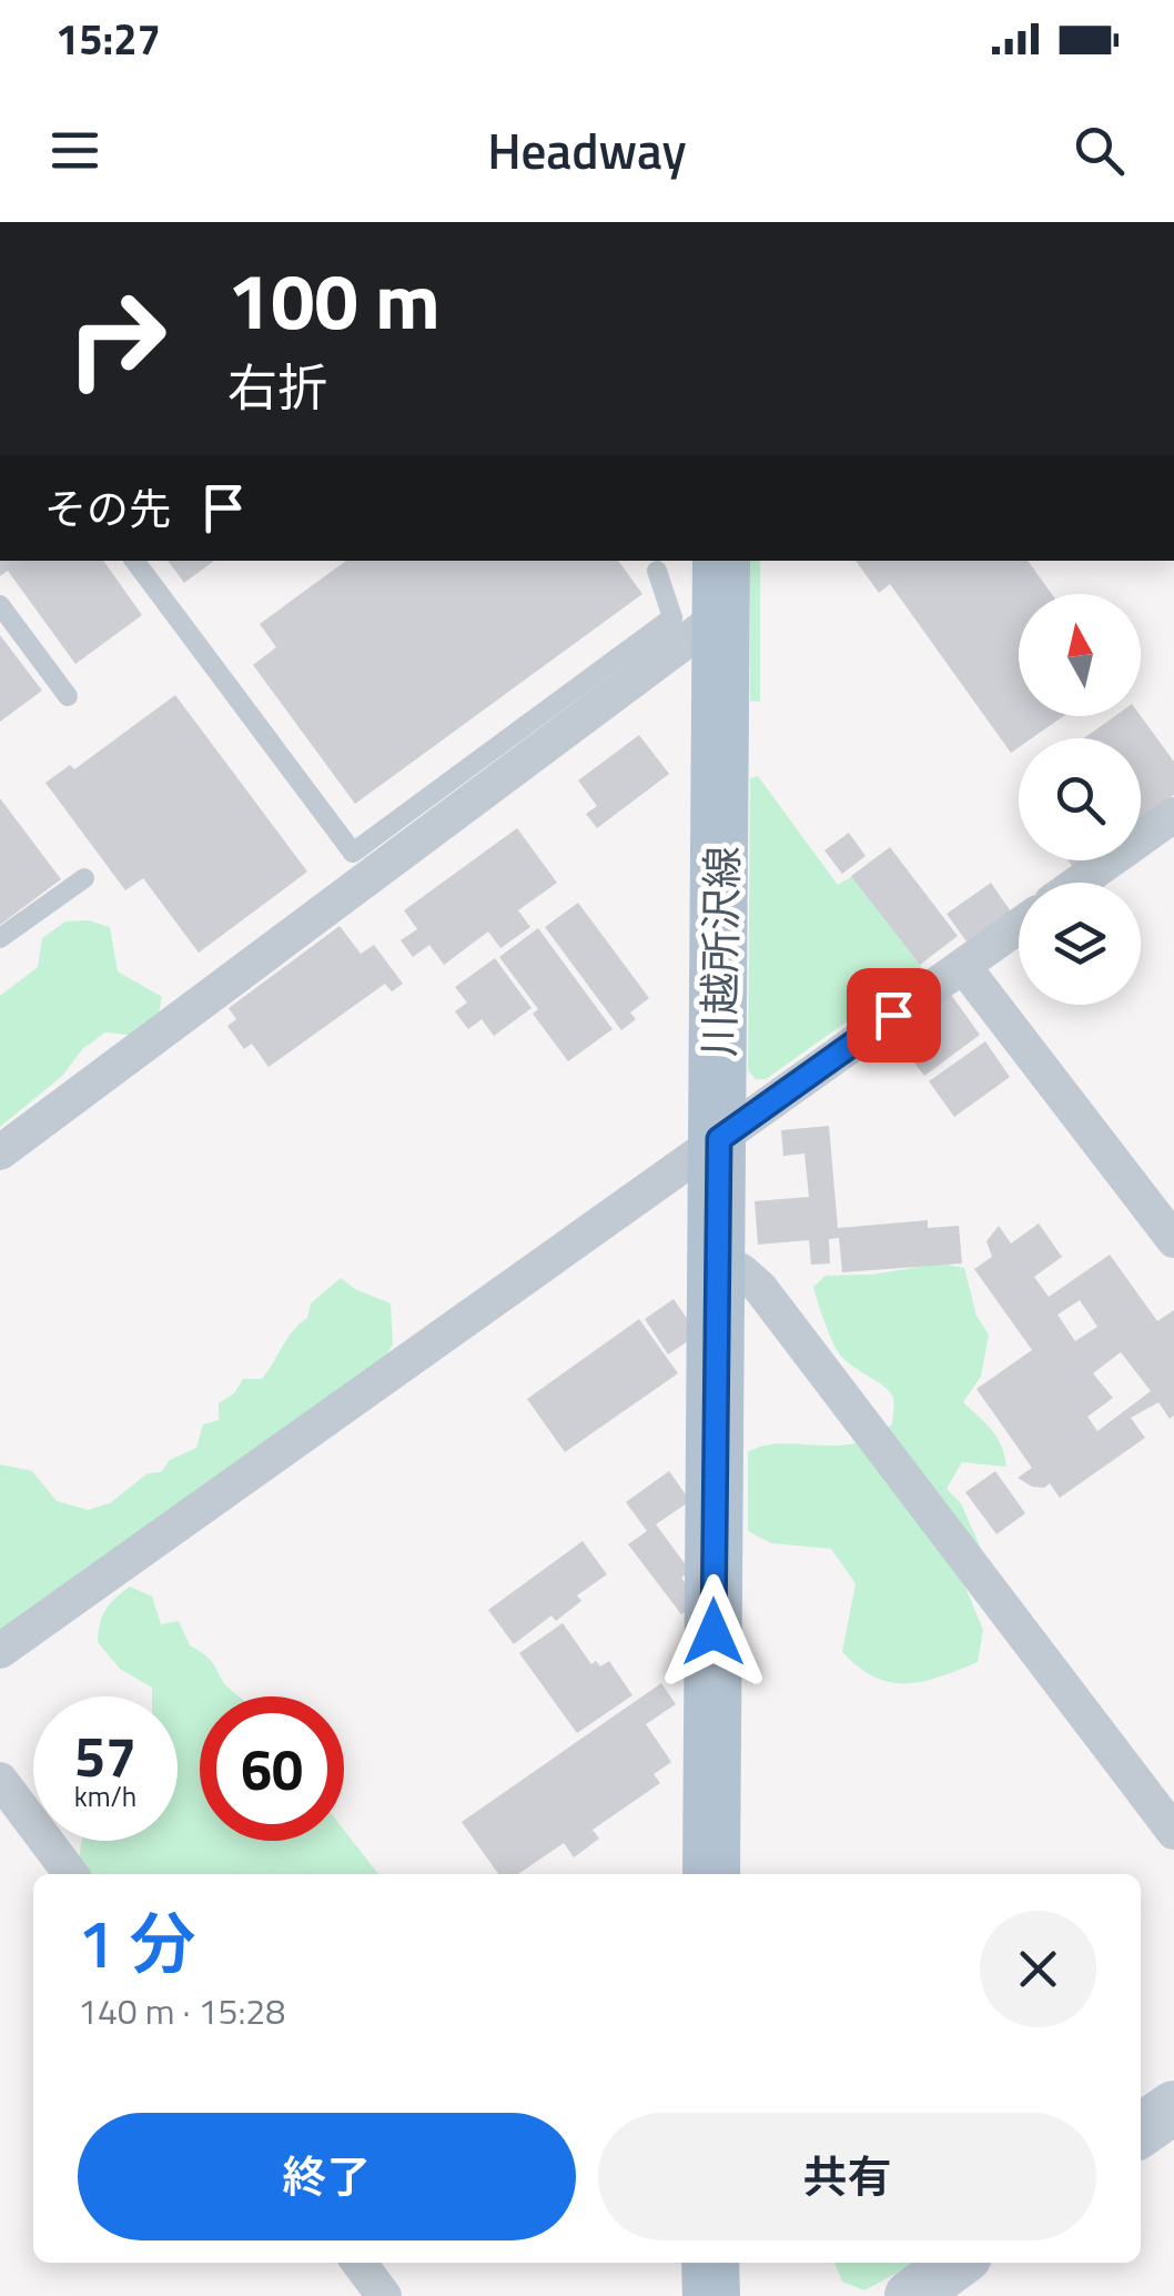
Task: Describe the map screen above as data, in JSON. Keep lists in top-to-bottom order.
{
  "streets": {
    "main road": ["川越所沢線"]
  },
  "north": "top",
  "page": {
    "status": "15:27",
    "header": "Headway",
    "turn": ["100 m", "右折"],
    "then": "その先",
    "speed": "57 km/h",
    "limit": "60",
    "heading": ["1 分", "140 m · 15:28"],
    "buttons": ["終了", "共有"]
  }
}
